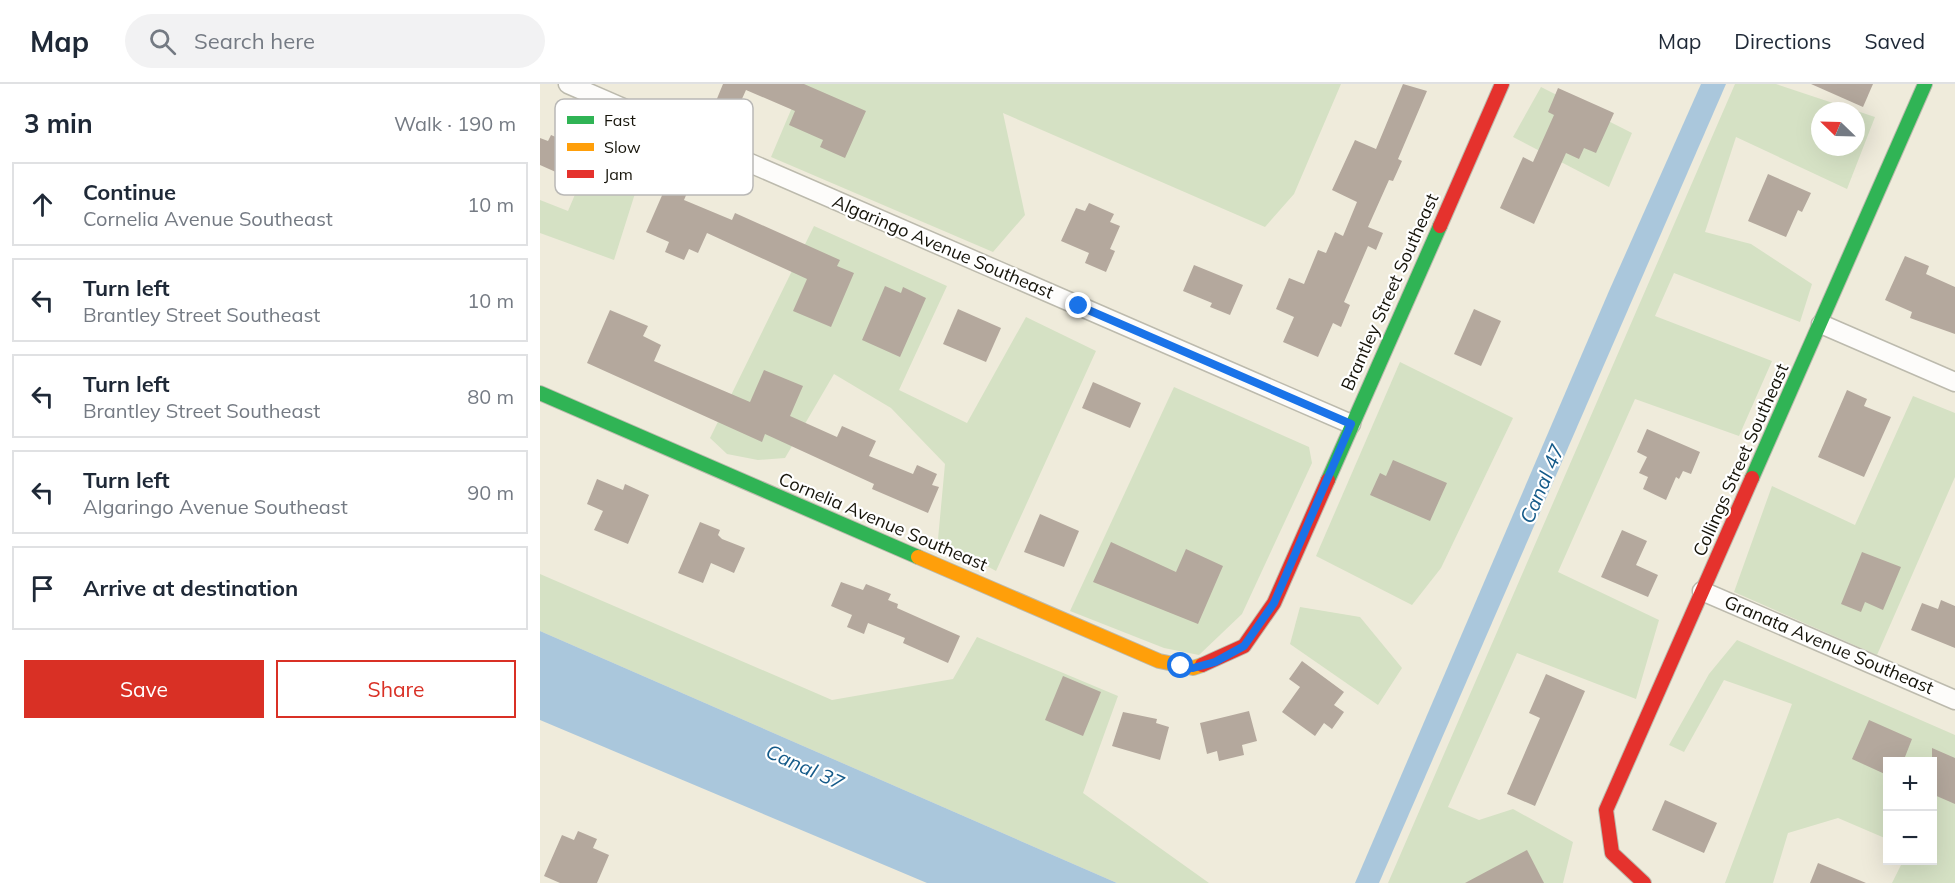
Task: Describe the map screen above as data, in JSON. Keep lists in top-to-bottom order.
{
  "streets": {
    "street": [
      "Algaringo Avenue Southeast",
      "Brantley Street Southeast",
      "Collings Street Southeast",
      "Cornelia Avenue Southeast",
      "Granata Avenue Southeast"
    ]
  },
  "crossings": [
    ["Algaringo Avenue Southeast", "Brantley Street Southeast"],
    ["Brantley Street Southeast", "Cornelia Avenue Southeast"],
    ["Collings Street Southeast", "Granata Avenue Southeast"]
  ],
  "water": ["Canal 47", "Canal 37"],
  "legend": ["Fast", "Slow", "Jam"],
  "north": "top left",
  "page": {
    "header": "Map",
    "search": "Search here",
    "nav": ["Map", "Directions", "Saved"],
    "heading": ["3 min", "Walk · 190 m"],
    "list": [
      ["Continue", "Cornelia Avenue Southeast", "10 m"],
      ["Turn left", "Brantley Street Southeast", "10 m"],
      ["Turn left", "Brantley Street Southeast", "80 m"],
      ["Turn left", "Algaringo Avenue Southeast", "90 m"],
      "Arrive at destination"
    ],
    "buttons": ["Save", "Share"],
    "map_buttons": ["+", "−"]
  }
}
